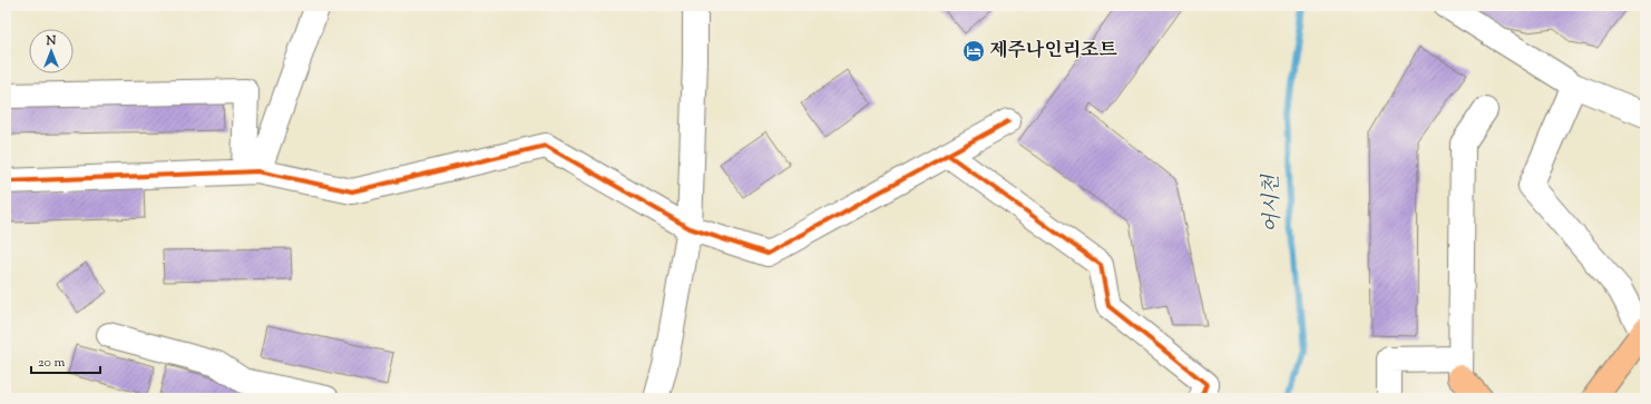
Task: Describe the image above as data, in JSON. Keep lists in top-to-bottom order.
{
  "water": ["어시천"],
  "places": {
    "hotel": ["제주나인리조트"]
  },
  "scale_bar": "20 m",
  "north": "top"
}
